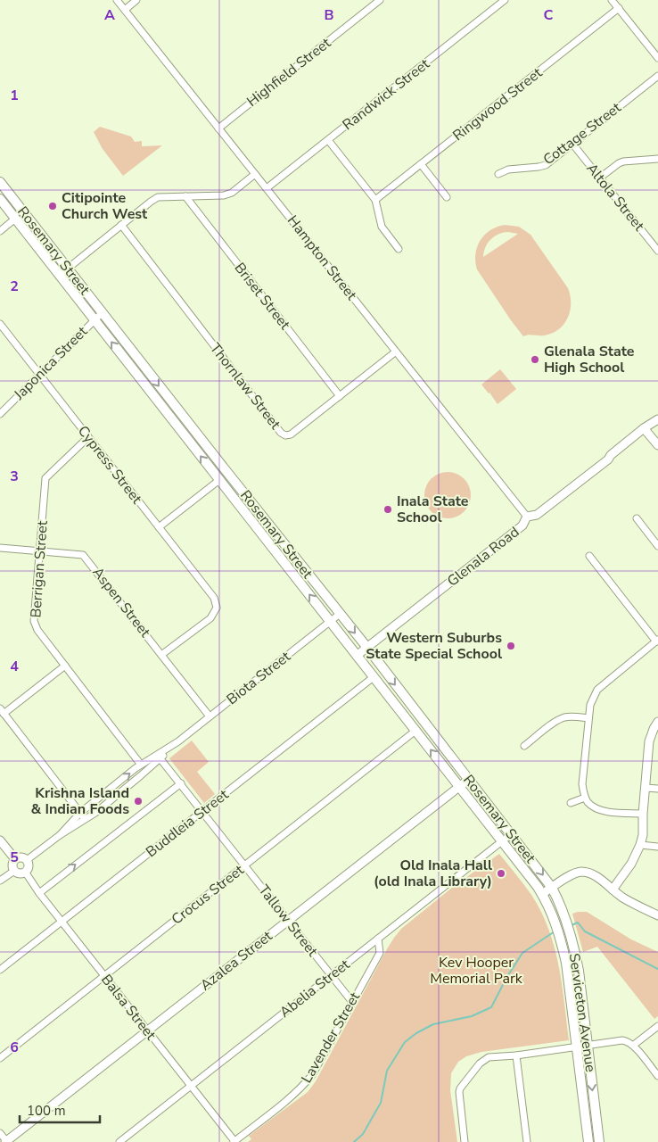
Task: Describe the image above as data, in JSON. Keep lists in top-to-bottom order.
{
  "streets": {
    "main road": ["Rosemary Street", "Serviceton Avenue"],
    "street": [
      "Highfield Street",
      "Randwick Street",
      "Ringwood Street",
      "Cottage Street",
      "Altola Street",
      "Hampton Street",
      "Briset Street",
      "Japonica Street",
      "Thornlaw Street",
      "Cypress Street",
      "Glenala Road",
      "Berrigan Street",
      "Aspen Street",
      "Biota Street",
      "Buddleia Street",
      "Crocus Street",
      "Tallow Street",
      "Azalea Street",
      "Abelia Street",
      "Balsa Street",
      "Lavender Street"
    ]
  },
  "crossings": [
    ["Highfield Street", "Hampton Street"],
    ["Randwick Street", "Hampton Street"],
    ["Cottage Street", "Altola Street"],
    ["Rosemary Street", "Japonica Street"],
    ["Rosemary Street", "Glenala Road"],
    ["Rosemary Street", "Biota Street"],
    ["Rosemary Street", "Buddleia Street"],
    ["Rosemary Street", "Crocus Street"],
    ["Rosemary Street", "Azalea Street"],
    ["Rosemary Street", "Abelia Street"],
    ["Rosemary Street", "Serviceton Avenue"],
    ["Hampton Street", "Thornlaw Street"],
    ["Hampton Street", "Glenala Road"],
    ["Briset Street", "Thornlaw Street"],
    ["Japonica Street", "Cypress Street"],
    ["Cypress Street", "Berrigan Street"],
    ["Cypress Street", "Aspen Street"],
    ["Berrigan Street", "Aspen Street"],
    ["Berrigan Street", "Biota Street"],
    ["Aspen Street", "Biota Street"],
    ["Biota Street", "Tallow Street"],
    ["Biota Street", "Balsa Street"],
    ["Buddleia Street", "Tallow Street"],
    ["Buddleia Street", "Balsa Street"],
    ["Crocus Street", "Tallow Street"],
    ["Crocus Street", "Balsa Street"],
    ["Tallow Street", "Azalea Street"],
    ["Tallow Street", "Abelia Street"],
    ["Tallow Street", "Lavender Street"],
    ["Azalea Street", "Balsa Street"],
    ["Abelia Street", "Balsa Street"],
    ["Abelia Street", "Lavender Street"],
    ["Balsa Street", "Lavender Street"]
  ],
  "parks": ["Kev Hooper Memorial Park"],
  "places": [
    "Citipointe Church West",
    "Glenala State High School",
    "Inala State School",
    "Western Suburbs State Special School",
    "Krishna Island & Indian Foods",
    "Old Inala Hall (old Inala Library)"
  ],
  "scale_bar": "100 m",
  "grid": {
    "columns": ["A", "B", "C"],
    "rows": [
      "1",
      "2",
      "3",
      "4",
      "5",
      "6"
    ]
  }
}
